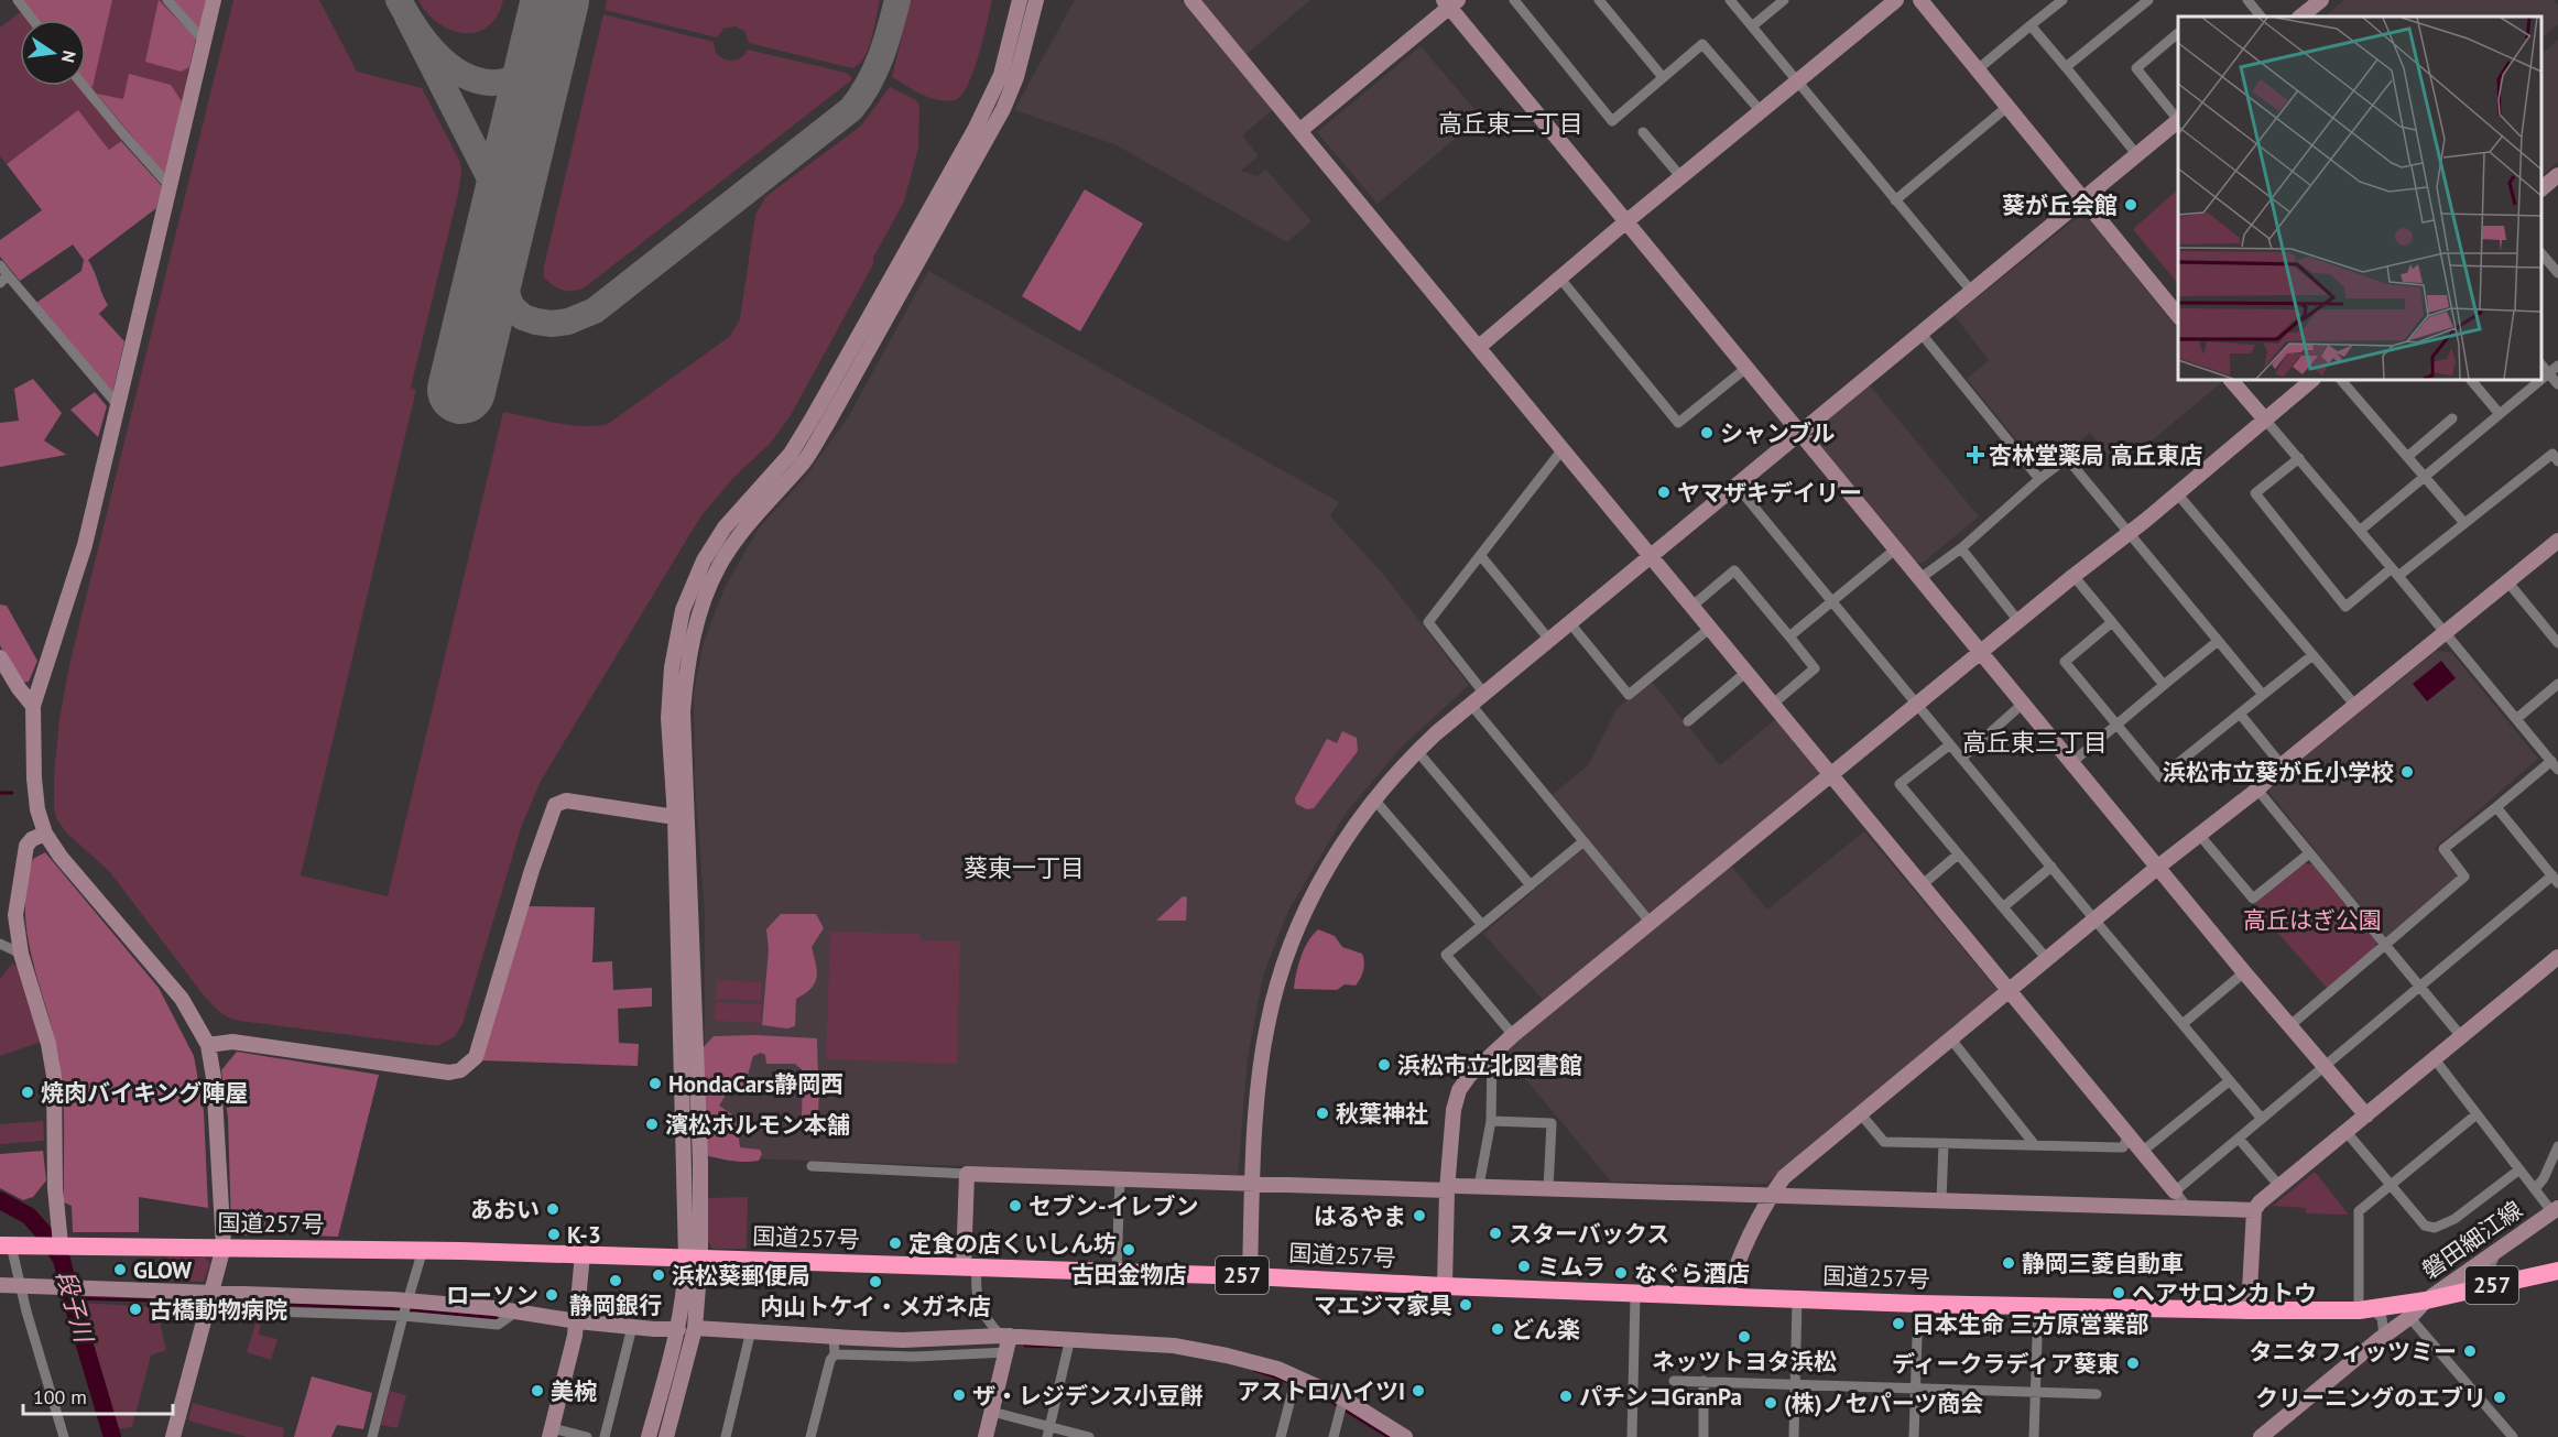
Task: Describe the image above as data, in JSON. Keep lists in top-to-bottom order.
{
  "streets": {
    "highway": ["国道257号", "257"],
    "street": ["磐田細江線"]
  },
  "crossings": [
    ["国道257号", "磐田細江線"]
  ],
  "districts": ["高丘東二丁目", "高丘東三丁目", "葵東一丁目"],
  "water": ["段子川"],
  "parks": ["高丘はぎ公園"],
  "places": {
    "other": [
      "葵が丘会館",
      "シャンブル",
      "ヤマザキデイリー",
      "浜松市立葵が丘小学校",
      "浜松市立北図書館",
      "HondaCars静岡西",
      "焼肉バイキング陣屋",
      "秋葉神社",
      "濱松ホルモン本舗",
      "セブン-イレブン",
      "あおい",
      "はるやま",
      "スターバックス",
      "K-3",
      "定食の店くいしん坊",
      "古田金物店",
      "静岡三菱自動車",
      "ミムラ",
      "GLOW",
      "なぐら酒店",
      "浜松葵郵便局",
      "静岡銀行",
      "内山トケイ・メガネ店",
      "ヘアサロンカトウ",
      "ローソン",
      "マエジマ家具",
      "古橋動物病院",
      "日本生命 三方原営業部",
      "どん楽",
      "ネッツトヨタ浜松",
      "タニタフィッツミー",
      "ディークラディア葵東",
      "美椀",
      "アストロハイツI",
      "ザ・レジデンス小豆餅",
      "パチンコGranPa",
      "クリーニングのエブリ",
      "(株)ノセパーツ商会"
    ],
    "health": ["杏林堂薬局 高丘東店"]
  },
  "scale_bar": "100 m",
  "north": "right"
}
